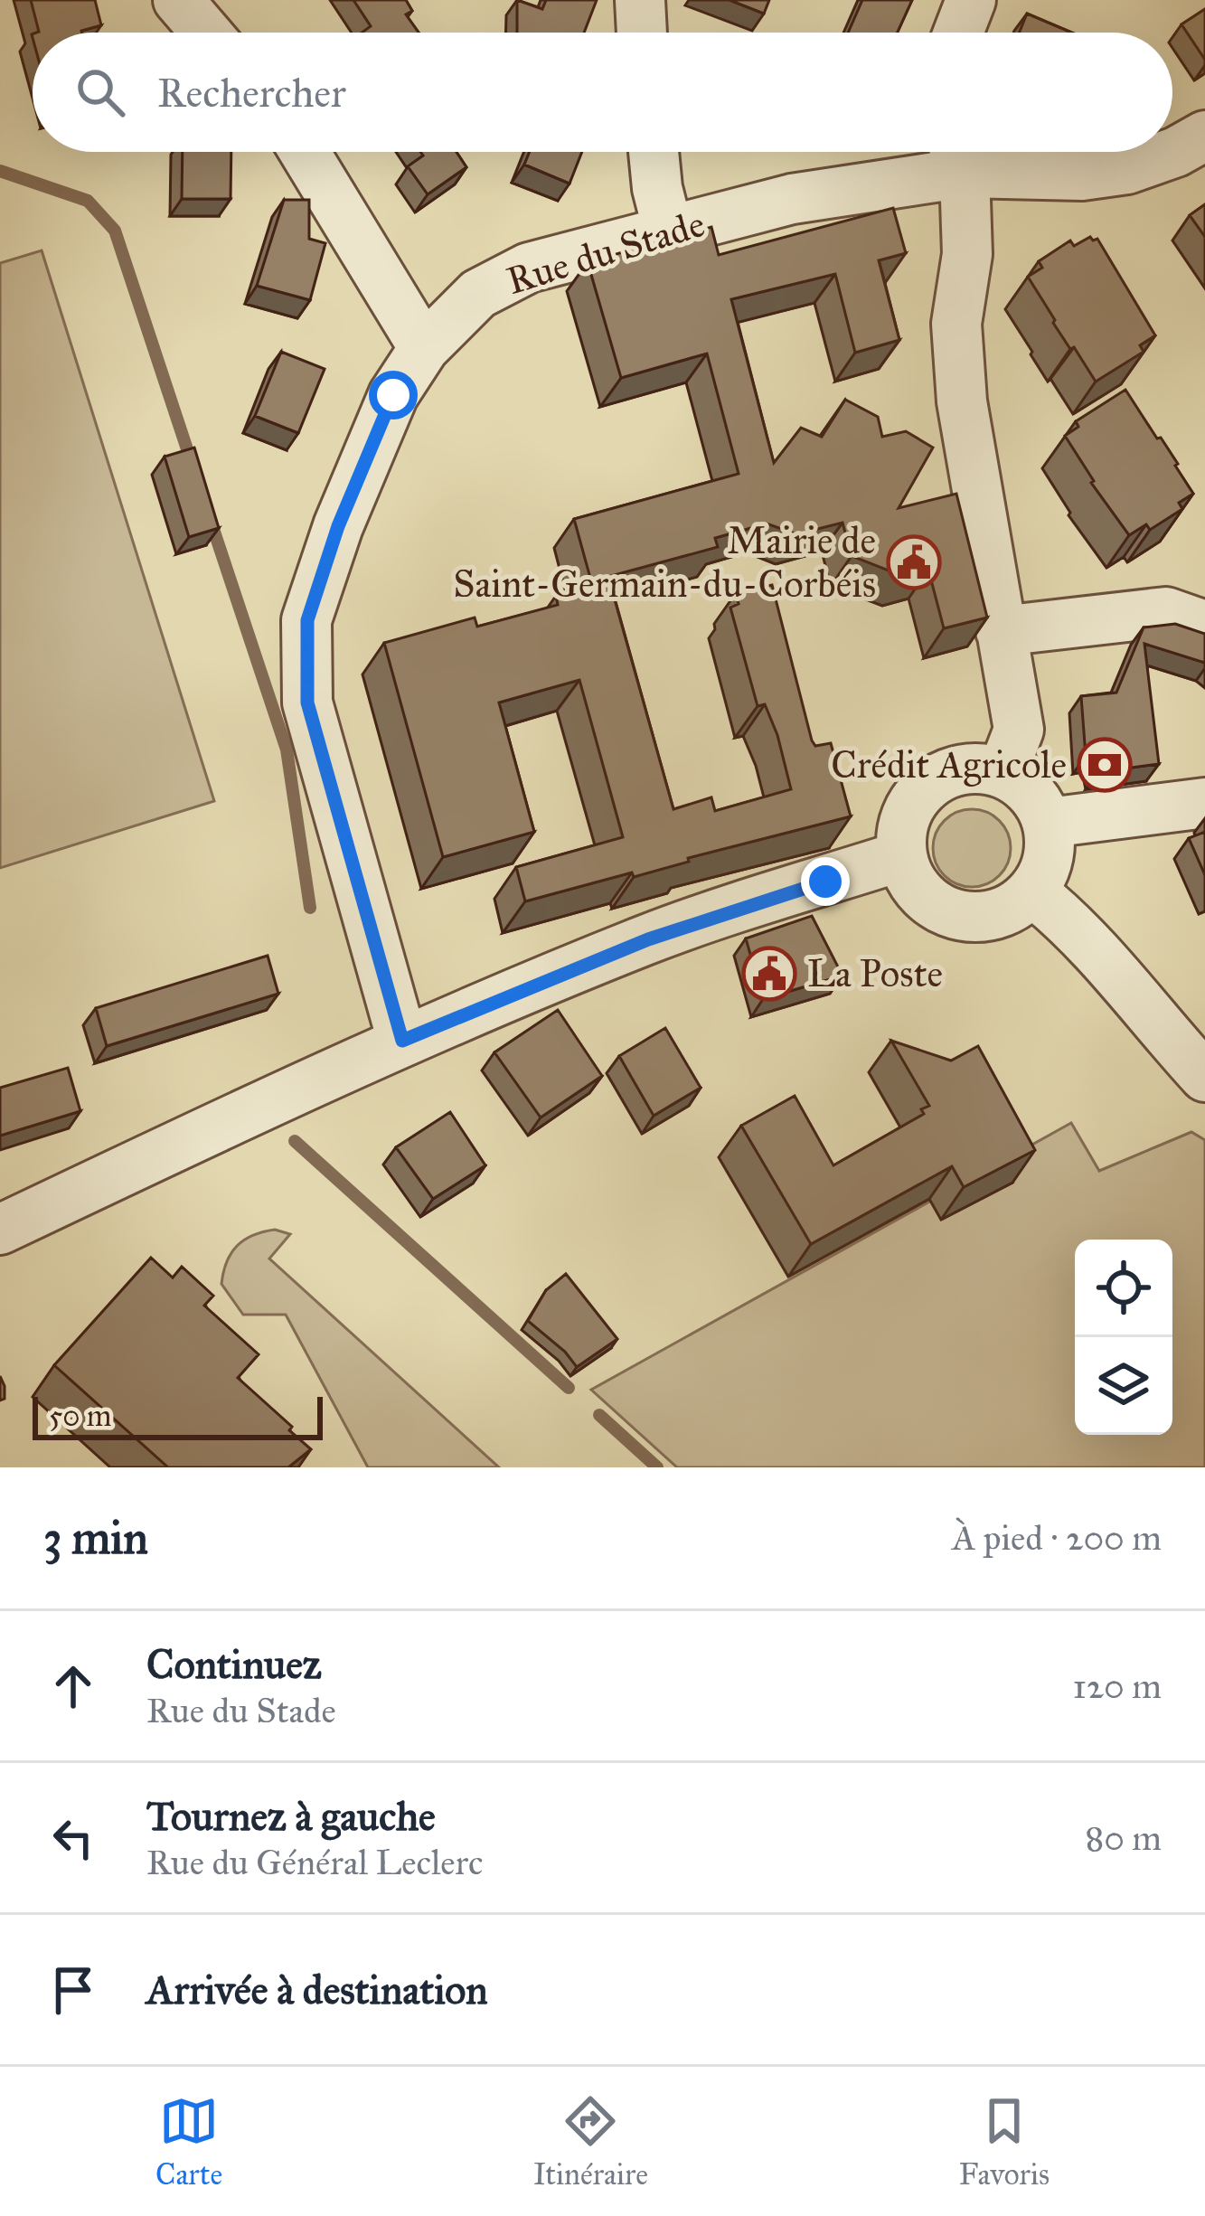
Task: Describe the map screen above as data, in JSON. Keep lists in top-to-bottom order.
{
  "streets": {
    "street": ["Rue du Stade"]
  },
  "places": {
    "public building": ["Mairie de Saint-Germain-du-Corbéis", "La Poste"],
    "bank": ["Crédit Agricole"]
  },
  "scale_bar": "50 m",
  "page": {
    "search": "Rechercher",
    "scale": "50 m",
    "heading": ["3 min", "À pied · 200 m"],
    "list": [
      ["Continuez", "Rue du Stade", "120 m"],
      ["Tournez à gauche", "Rue du Général Leclerc", "80 m"],
      "Arrivée à destination"
    ],
    "nav": ["Carte", "Itinéraire", "Favoris"]
  }
}
